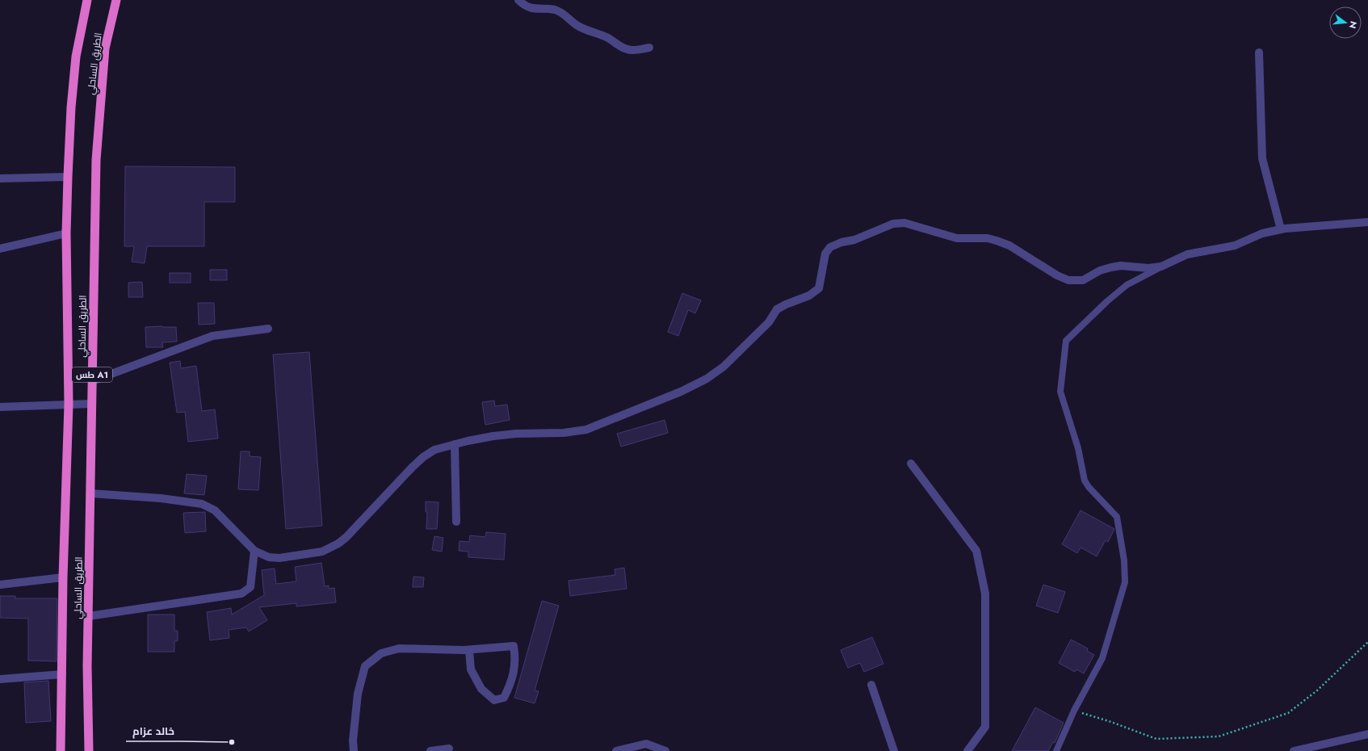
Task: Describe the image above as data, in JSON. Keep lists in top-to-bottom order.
{
  "streets": {
    "highway": ["الطريق الساحلي", "طس A1"]
  },
  "places": ["خالد عزام"],
  "north": "right"
}
